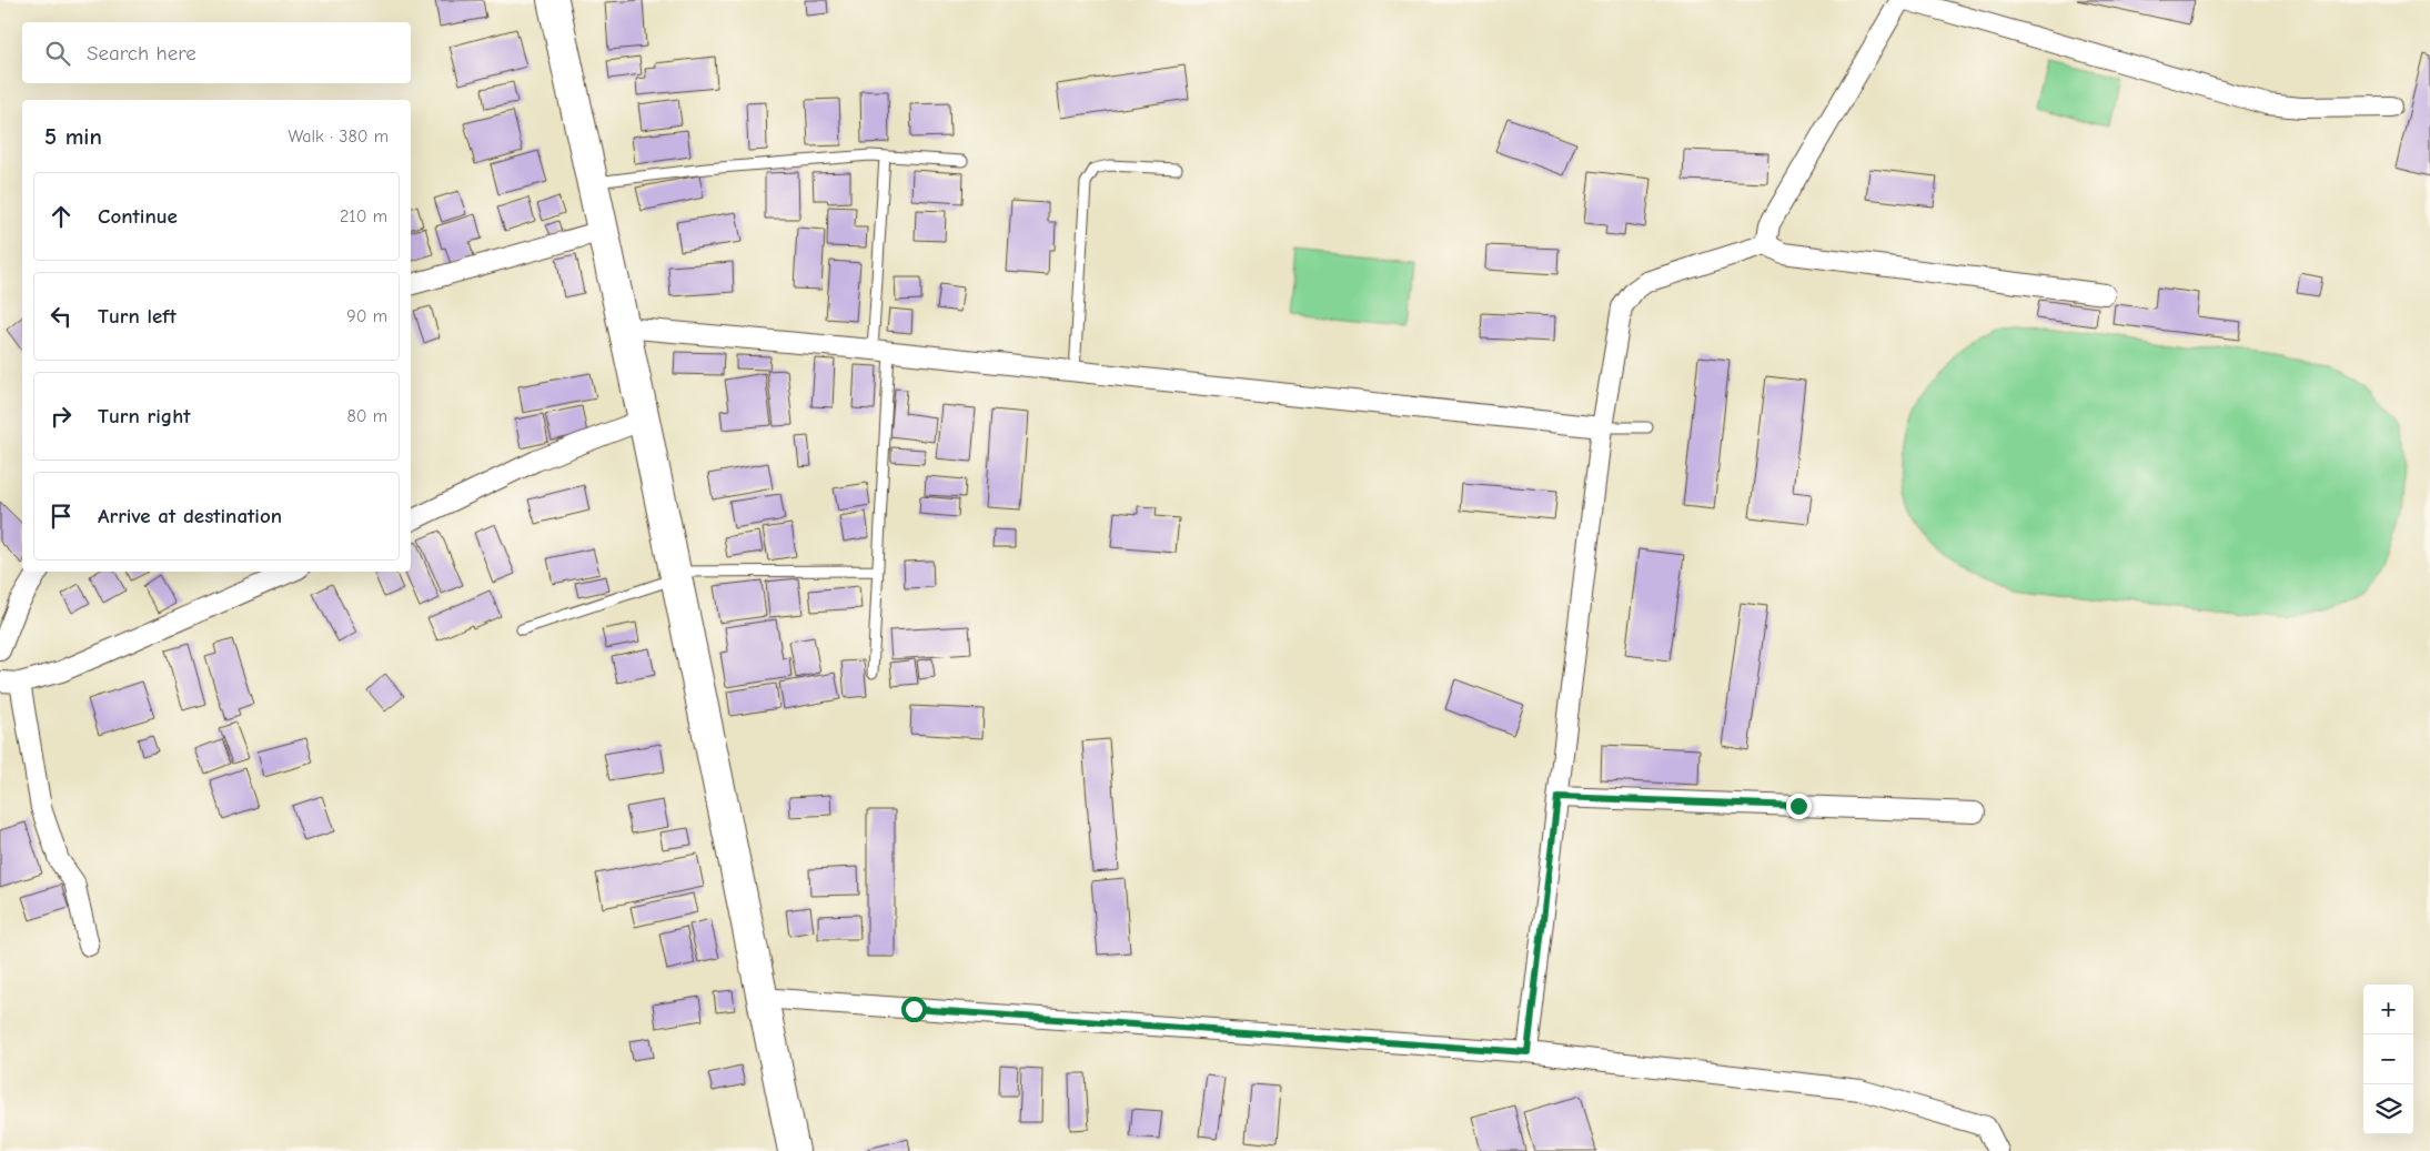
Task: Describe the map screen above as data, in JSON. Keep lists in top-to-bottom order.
{
  "page": {
    "search": "Search here",
    "heading": ["5 min", "Walk · 380 m"],
    "list": [
      ["Continue", "210 m"],
      ["Turn left", "90 m"],
      ["Turn right", "80 m"],
      "Arrive at destination"
    ],
    "map_buttons": ["+", "−"]
  }
}
